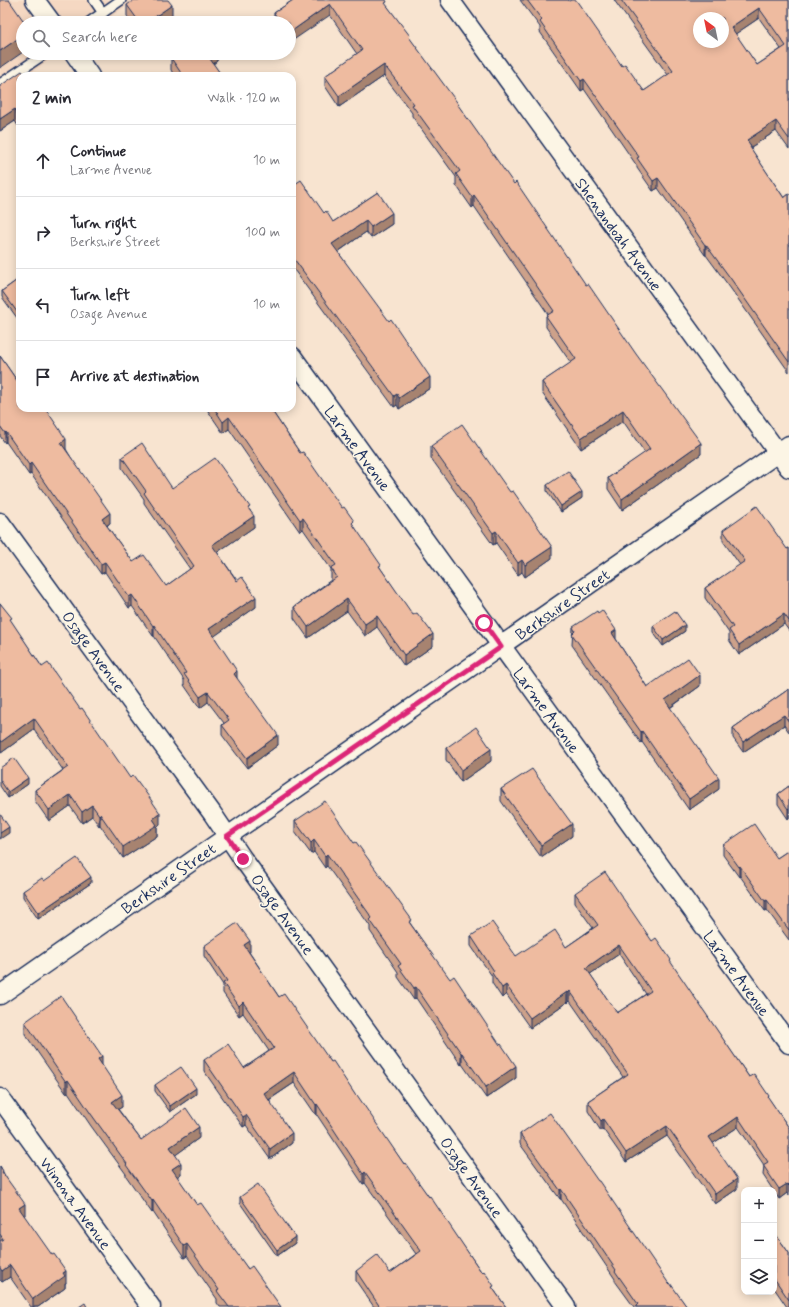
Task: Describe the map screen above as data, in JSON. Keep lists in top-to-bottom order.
{
  "streets": {
    "street": [
      "Shenandoah Avenue",
      "Larme Avenue",
      "Berkshire Street",
      "Osage Avenue",
      "Winona Avenue"
    ]
  },
  "crossings": [
    ["Shenandoah Avenue", "Berkshire Street"],
    ["Larme Avenue", "Berkshire Street"],
    ["Berkshire Street", "Osage Avenue"]
  ],
  "north": "top left",
  "page": {
    "search": "Search here",
    "heading": ["2 min", "Walk · 120 m"],
    "list": [
      ["Continue", "Larme Avenue", "10 m"],
      ["Turn right", "Berkshire Street", "100 m"],
      ["Turn left", "Osage Avenue", "10 m"],
      "Arrive at destination"
    ],
    "map_buttons": ["+", "−"]
  }
}
